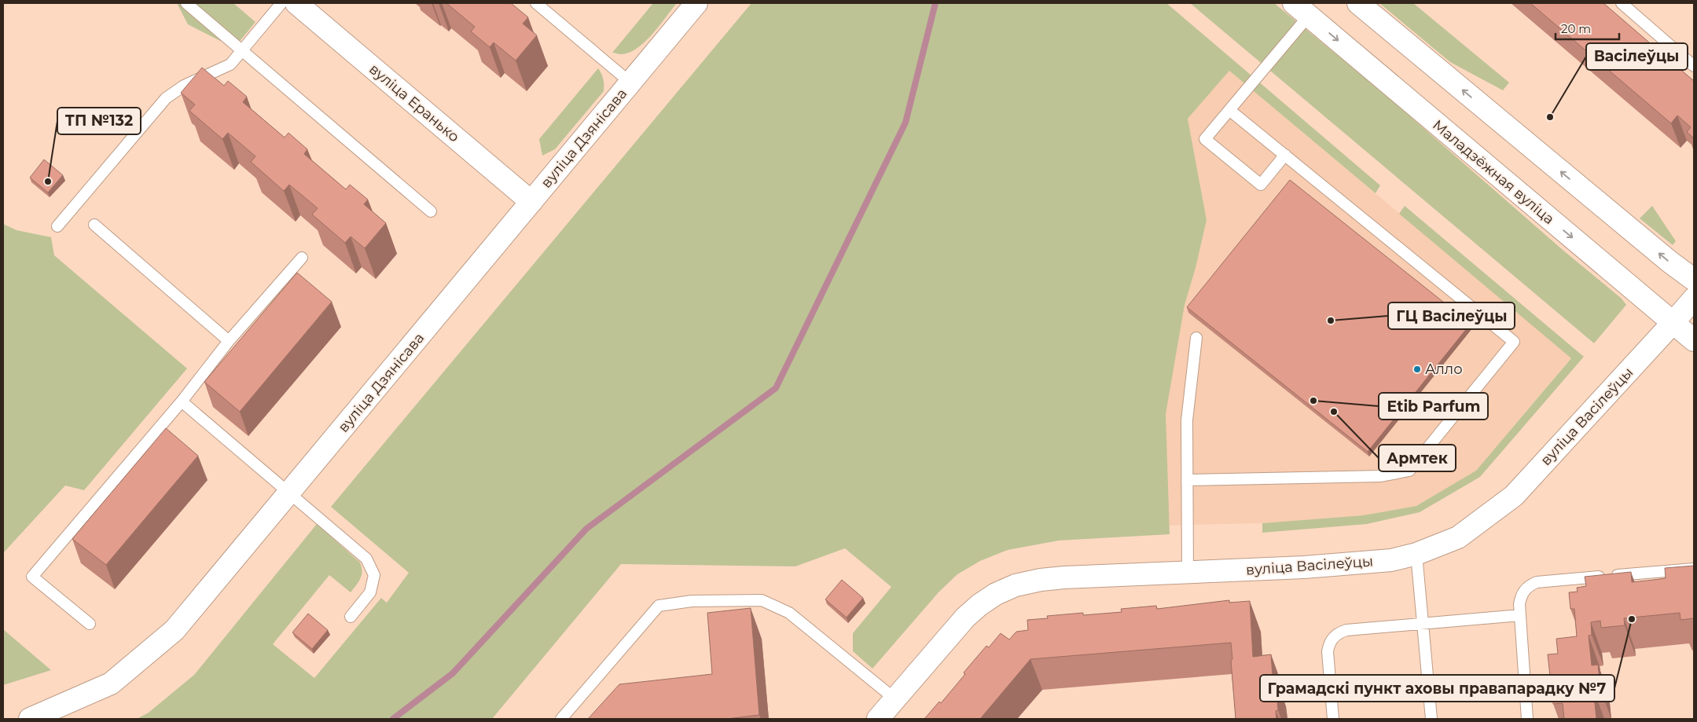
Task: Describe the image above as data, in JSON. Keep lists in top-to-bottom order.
{
  "streets": {
    "street": [
      "вуліца Еранько",
      "вуліца Дзянісава",
      "Маладзёжная вуліца",
      "вуліца Васілеўцы"
    ]
  },
  "crossings": [
    ["вуліца Еранько", "вуліца Дзянісава"],
    ["Маладзёжная вуліца", "вуліца Васілеўцы"]
  ],
  "places": [
    "Васілеўцы",
    "ТП №132",
    "ГЦ Васілеўцы",
    "Алло",
    "Etib Parfum",
    "Армтек",
    "Грамадскі пункт аховы правапарадку №7"
  ],
  "scale_bar": "20 m"
}
